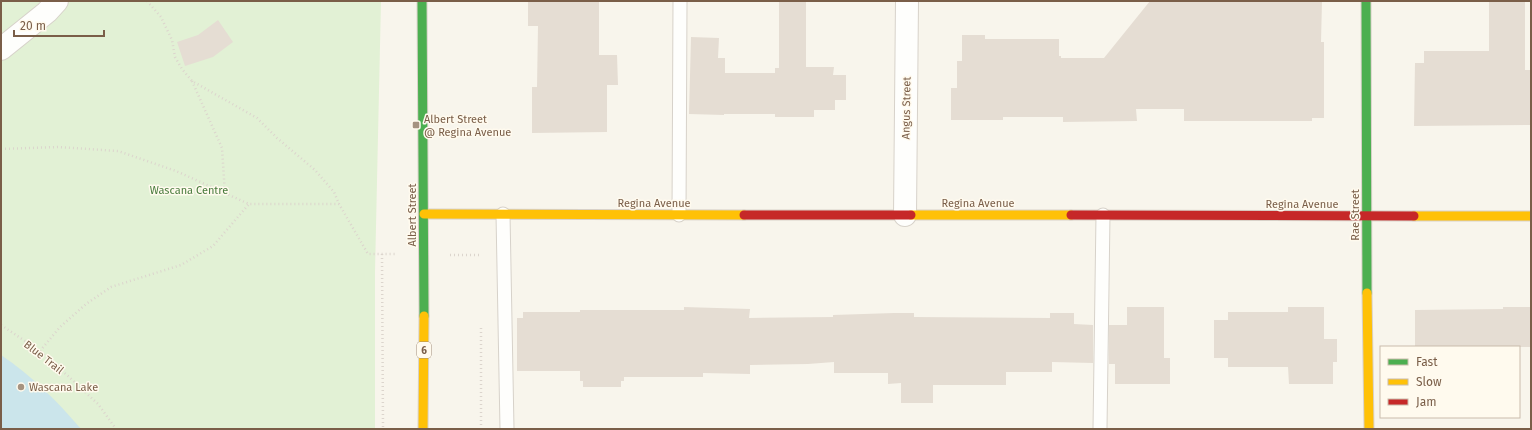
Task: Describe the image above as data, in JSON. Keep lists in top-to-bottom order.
{
  "streets": {
    "street": [
      "Angus Street",
      "Regina Avenue",
      "Albert Street",
      "Rae Street",
      "6"
    ],
    "path": ["Blue Trail"]
  },
  "crossings": [
    ["Angus Street", "Regina Avenue"],
    ["Regina Avenue", "Albert Street"],
    ["Regina Avenue", "Rae Street"]
  ],
  "parks": ["Wascana Centre"],
  "places": {
    "transit": ["Albert Street @ Regina Avenue"],
    "other": ["Wascana Lake"]
  },
  "legend": ["Fast", "Slow", "Jam"],
  "scale_bar": "20 m"
}
